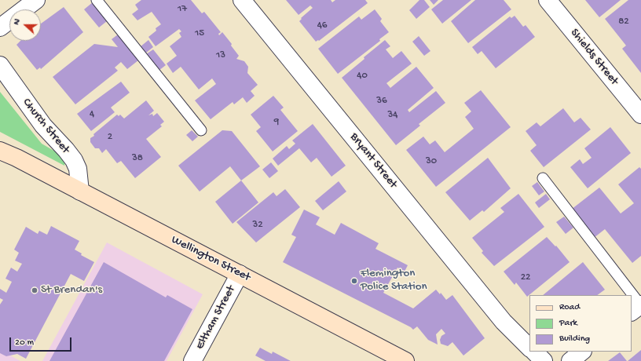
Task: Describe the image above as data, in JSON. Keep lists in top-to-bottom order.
{
  "streets": {
    "street": [
      "Shields Street",
      "Church Street",
      "Bryant Street",
      "Wellington Street",
      "Eltham Street"
    ]
  },
  "crossings": [
    ["Church Street", "Wellington Street"],
    ["Wellington Street", "Eltham Street"]
  ],
  "places": ["Flemington Police Station", "St Brendan's"],
  "house_numbers": [
    "17",
    "82",
    "46",
    "15",
    "13",
    "40",
    "36",
    "4",
    "34",
    "9",
    "2",
    "38",
    "30",
    "32",
    "22"
  ],
  "legend": ["Road", "Park", "Building"],
  "scale_bar": "20 m",
  "north": "left"
}
